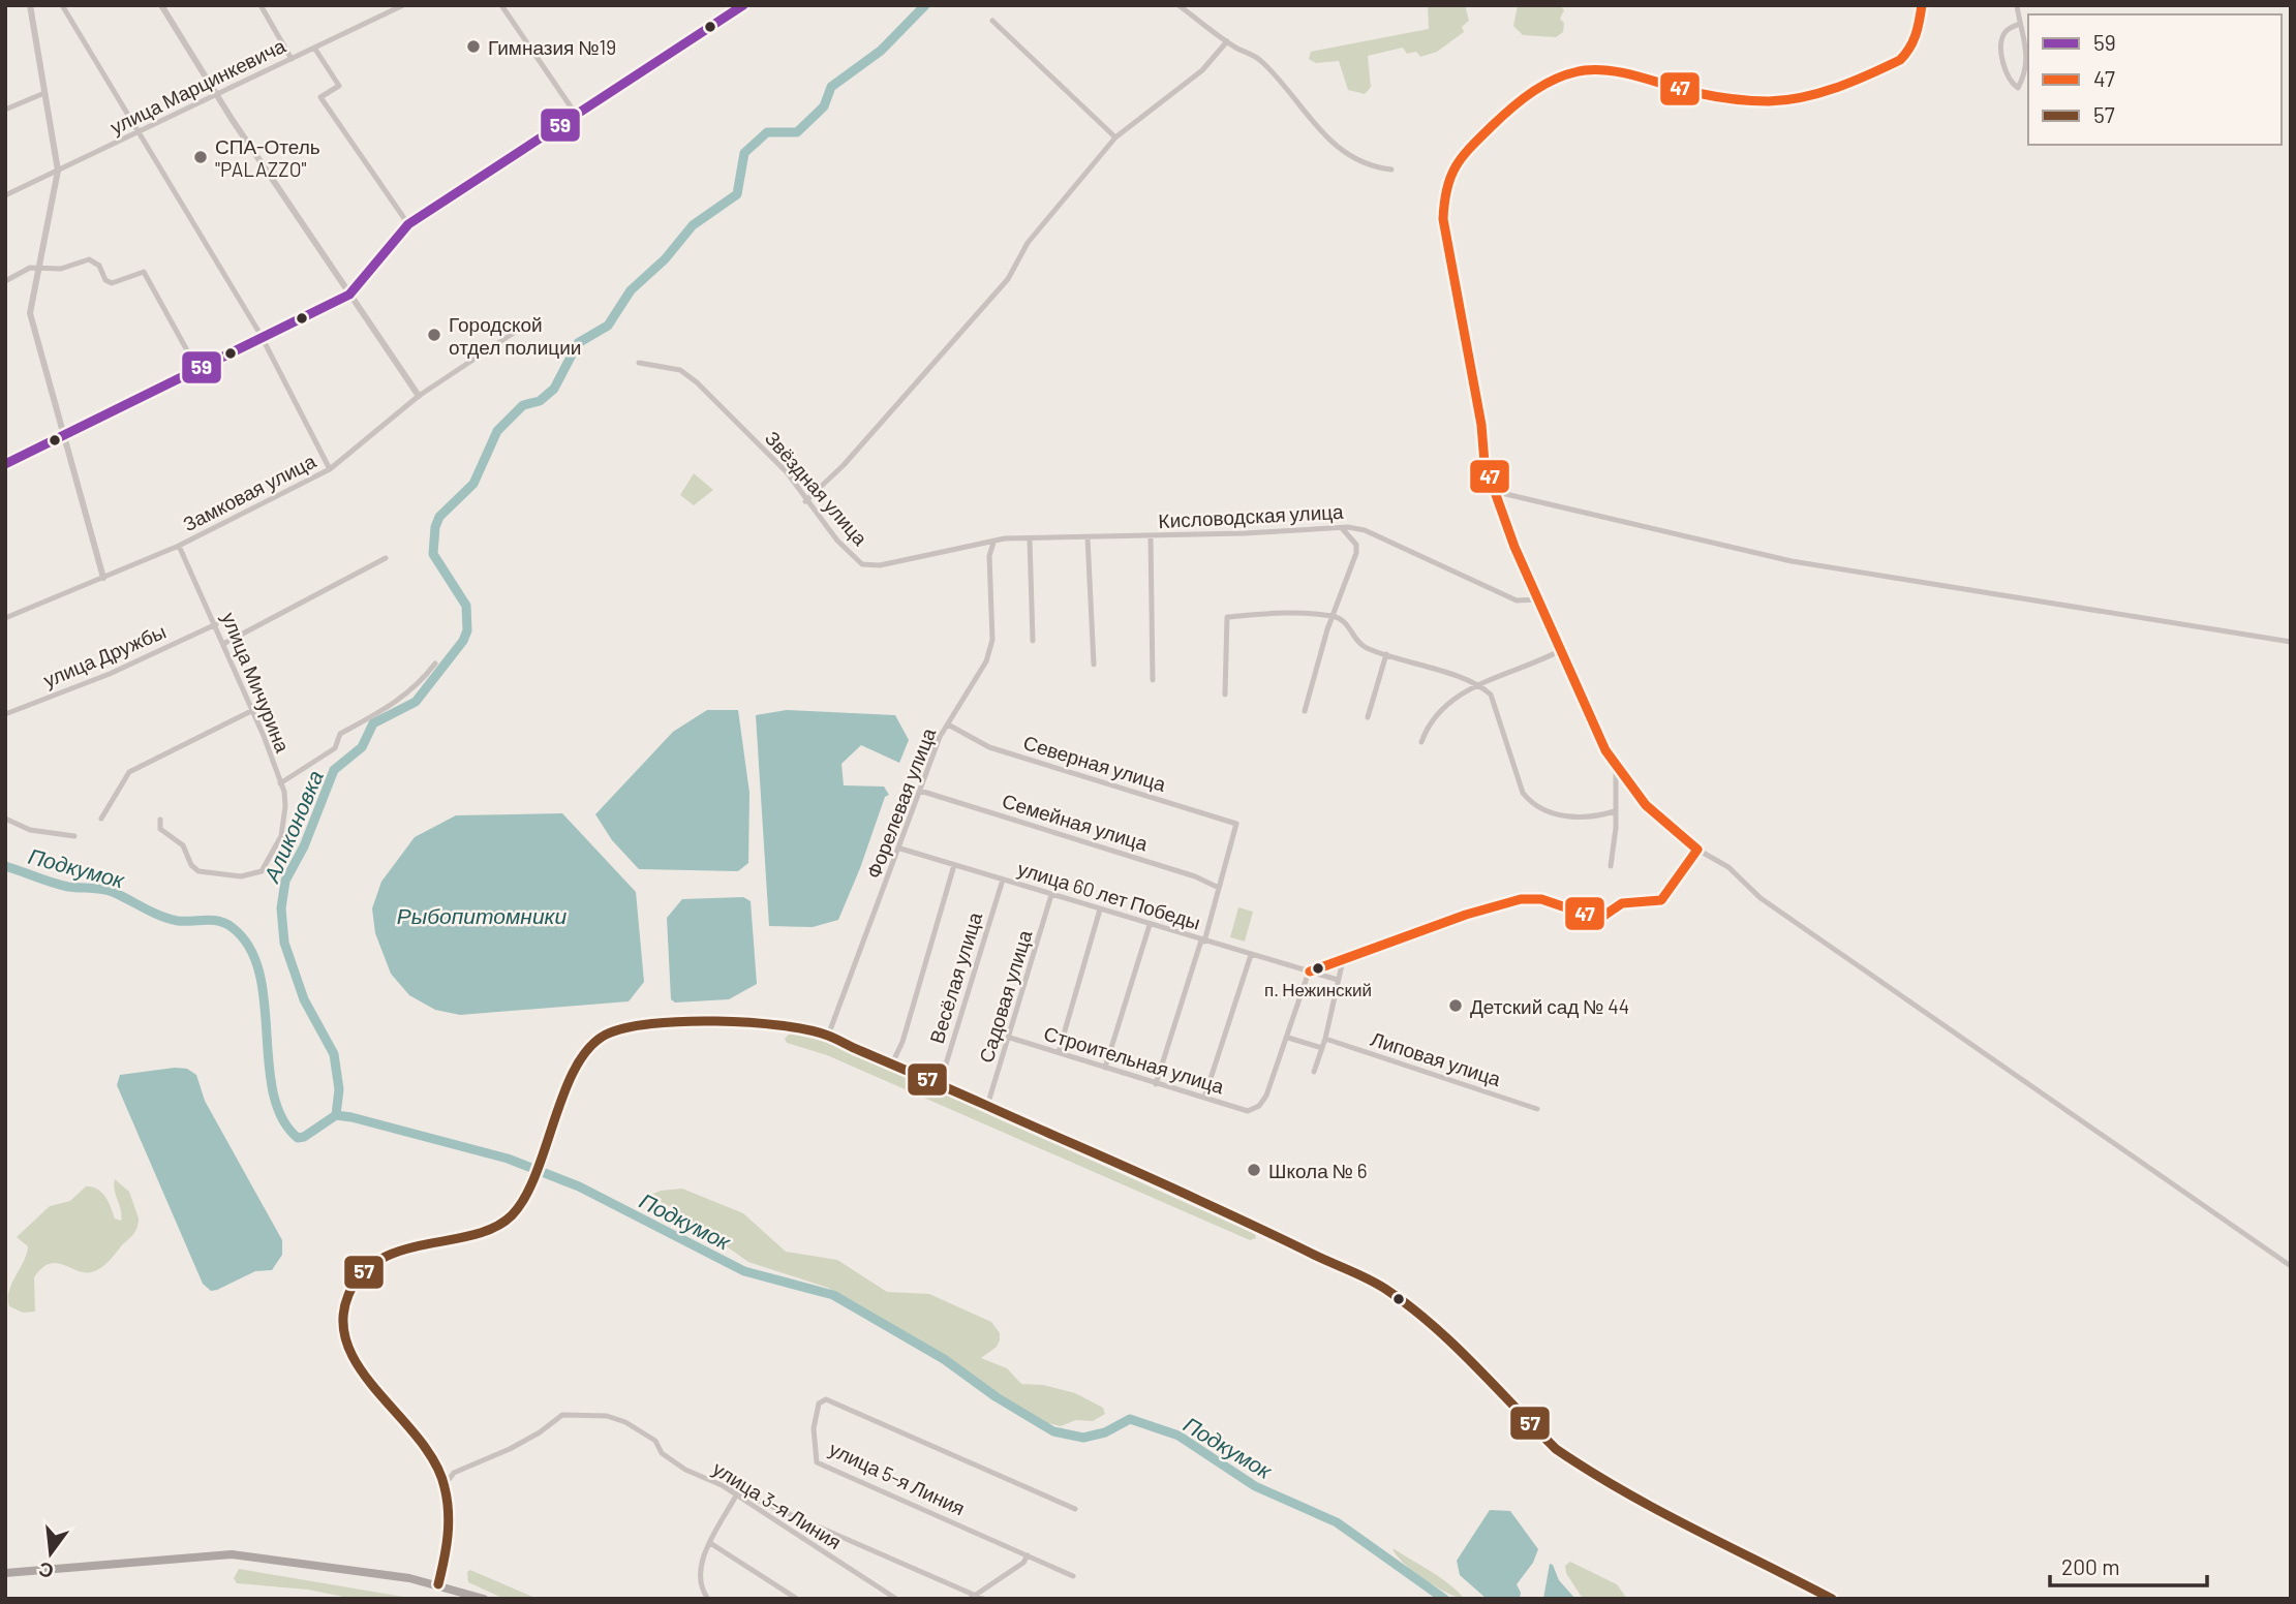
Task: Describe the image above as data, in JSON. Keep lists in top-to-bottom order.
{
  "streets": {
    "street": [
      "улица Марцинкевича",
      "Звёздная улица",
      "Замковая улица",
      "Кисловодская улица",
      "улица Дружбы",
      "улица Мичурина",
      "Северная улица",
      "Форелевая улица",
      "Семейная улица",
      "улица 60 лет Победы",
      "Весёлая улица",
      "Садовая улица",
      "Липовая улица",
      "Строительная улица",
      "улица 5-я Линия",
      "улица 3-я Линия"
    ]
  },
  "crossings": [
    ["Звёздная улица", "Кисловодская улица"],
    ["Звёздная улица", "Форелевая улица"],
    ["Замковая улица", "улица Мичурина"],
    ["Кисловодская улица", "Форелевая улица"],
    ["улица Дружбы", "улица Мичурина"],
    ["Северная улица", "Форелевая улица"],
    ["Северная улица", "Семейная улица"],
    ["Форелевая улица", "Семейная улица"],
    ["Форелевая улица", "улица 60 лет Победы"],
    ["улица 60 лет Победы", "Весёлая улица"],
    ["улица 60 лет Победы", "Садовая улица"],
    ["Садовая улица", "Строительная улица"]
  ],
  "water": ["Аликоновка", "Подкумок", "Рыбопитомники"],
  "places": [
    "Гимназия №19",
    "СПА-Отель \"PALAZZO\"",
    "Городской отдел полиции",
    "п. Нежинский",
    "Детский сад № 44",
    "Школа № 6"
  ],
  "lines": ["transit line 59", "transit line 47", "transit line 57"],
  "legend": ["59", "47", "57"],
  "scale_bar": "200 m",
  "north": "bottom"
}
